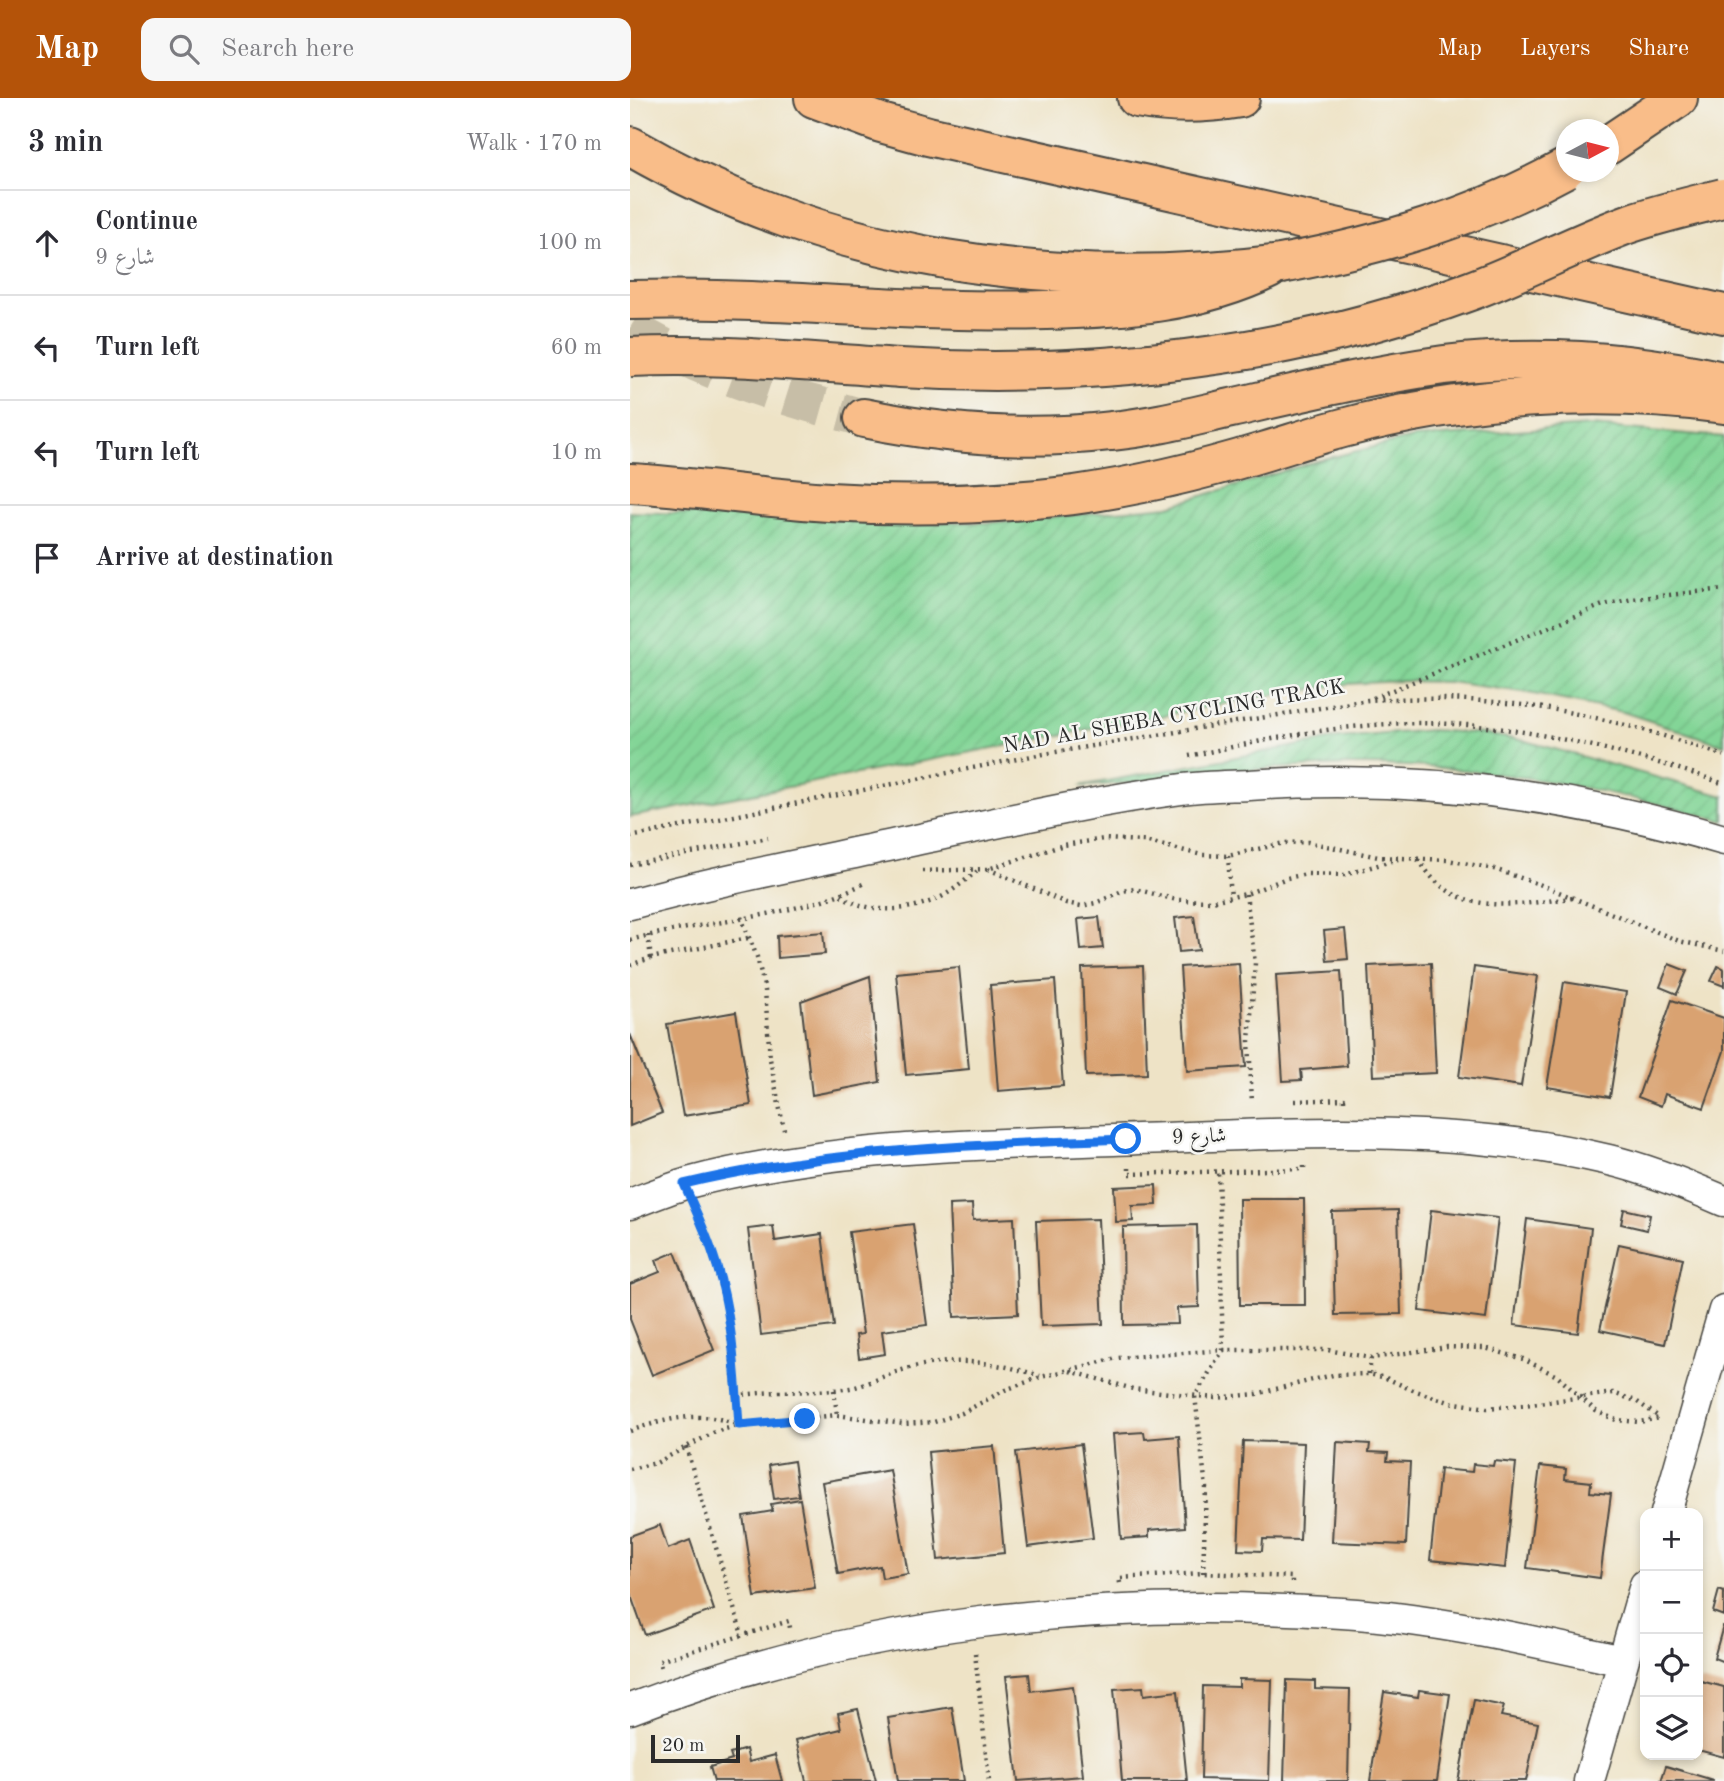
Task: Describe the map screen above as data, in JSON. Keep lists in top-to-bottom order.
{
  "streets": {
    "street": ["شارع 9"],
    "path": ["NAD AL SHEBA CYCLING TRACK"]
  },
  "scale_bar": "20 m",
  "north": "right",
  "page": {
    "header": "Map",
    "search": "Search here",
    "nav": ["Map", "Layers", "Share"],
    "heading": ["3 min", "Walk · 170 m"],
    "list": [
      ["Continue", "شارع 9", "100 m"],
      ["Turn left", "60 m"],
      ["Turn left", "10 m"],
      "Arrive at destination"
    ],
    "map_buttons": ["+", "−"],
    "scale": "20 m"
  }
}
